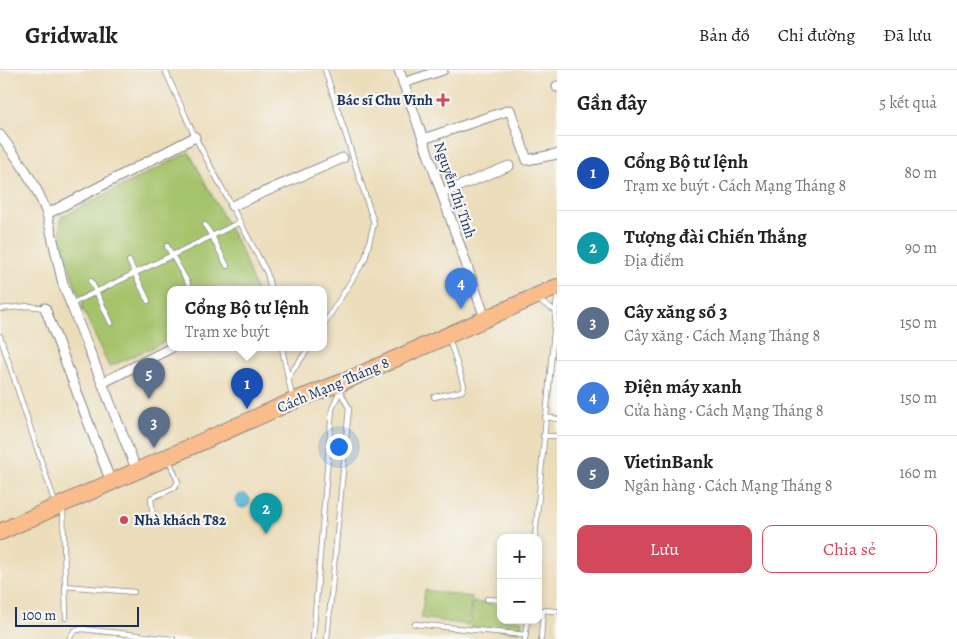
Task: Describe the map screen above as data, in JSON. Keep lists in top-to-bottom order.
{
  "streets": {
    "highway": ["Cách Mạng Tháng 8"],
    "street": ["Nguyễn Thị Tính"]
  },
  "crossings": [
    ["Nguyễn Thị Tính", "Cách Mạng Tháng 8"]
  ],
  "places": {
    "health": ["Bác sĩ Chu Vinh"],
    "other": ["Nhà khách T82"]
  },
  "scale_bar": "100 m",
  "page": {
    "header": "Gridwalk",
    "nav": ["Bản đồ", "Chỉ đường", "Đã lưu"],
    "heading": ["Gần đây", "5 kết quả"],
    "list": [
      {
        "mark": "1",
        "name": "Cổng Bộ tư lệnh",
        "note": "Trạm xe buýt · Cách Mạng Tháng 8",
        "value": "80 m"
      },
      {
        "mark": "2",
        "name": "Tượng đài Chiến Thắng",
        "note": "Địa điểm",
        "value": "90 m"
      },
      {
        "mark": "3",
        "name": "Cây xăng số 3",
        "note": "Cây xăng · Cách Mạng Tháng 8",
        "value": "150 m"
      },
      {
        "mark": "4",
        "name": "Điện máy xanh",
        "note": "Cửa hàng · Cách Mạng Tháng 8",
        "value": "150 m"
      },
      {
        "mark": "5",
        "name": "VietinBank",
        "note": "Ngân hàng · Cách Mạng Tháng 8",
        "value": "160 m"
      }
    ],
    "pins": [
      "4",
      "5",
      "1",
      "3",
      "2"
    ],
    "popup": ["Cổng Bộ tư lệnh", "Trạm xe buýt"],
    "buttons": ["Lưu", "Chia sẻ"],
    "map_buttons": ["+", "−"],
    "scale": "100 m"
  }
}
